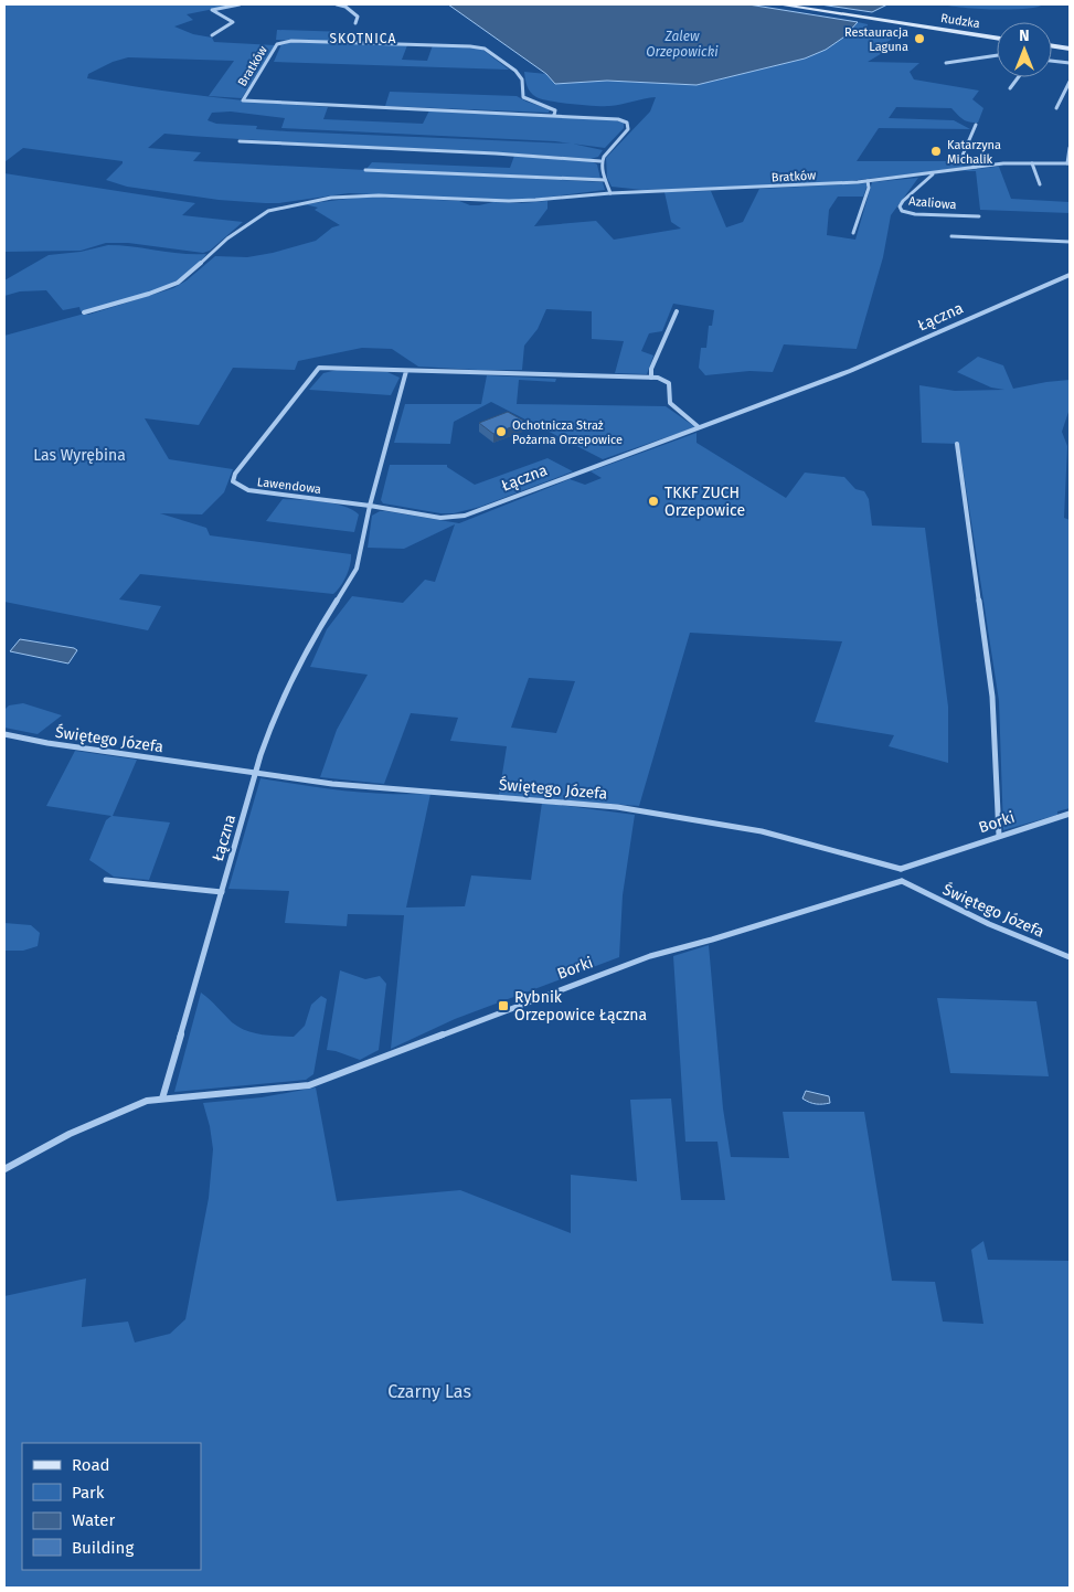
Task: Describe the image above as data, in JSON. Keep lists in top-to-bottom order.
{
  "streets": {
    "main road": ["Rudzka"],
    "street": [
      "Bratków",
      "Azaliowa",
      "Łączna",
      "Lawendowa",
      "Świętego Józefa",
      "Borki"
    ]
  },
  "crossings": [
    ["Bratków", "Azaliowa"],
    ["Łączna", "Lawendowa"],
    ["Łączna", "Świętego Józefa"],
    ["Łączna", "Borki"],
    ["Świętego Józefa", "Borki"]
  ],
  "districts": ["SKOTNICA"],
  "water": ["Zalew Orzepowicki"],
  "parks": ["Las Wyrębina", "Czarny Las"],
  "places": {
    "other": [
      "Restauracja Laguna",
      "Katarzyna Michalik",
      "Ochotnicza Straż Pożarna Orzepowice",
      "TKKF ZUCH Orzepowice"
    ],
    "transit": ["Rybnik Orzepowice Łączna"]
  },
  "legend": [
    "Road",
    "Park",
    "Water",
    "Building"
  ],
  "north": "top"
}
